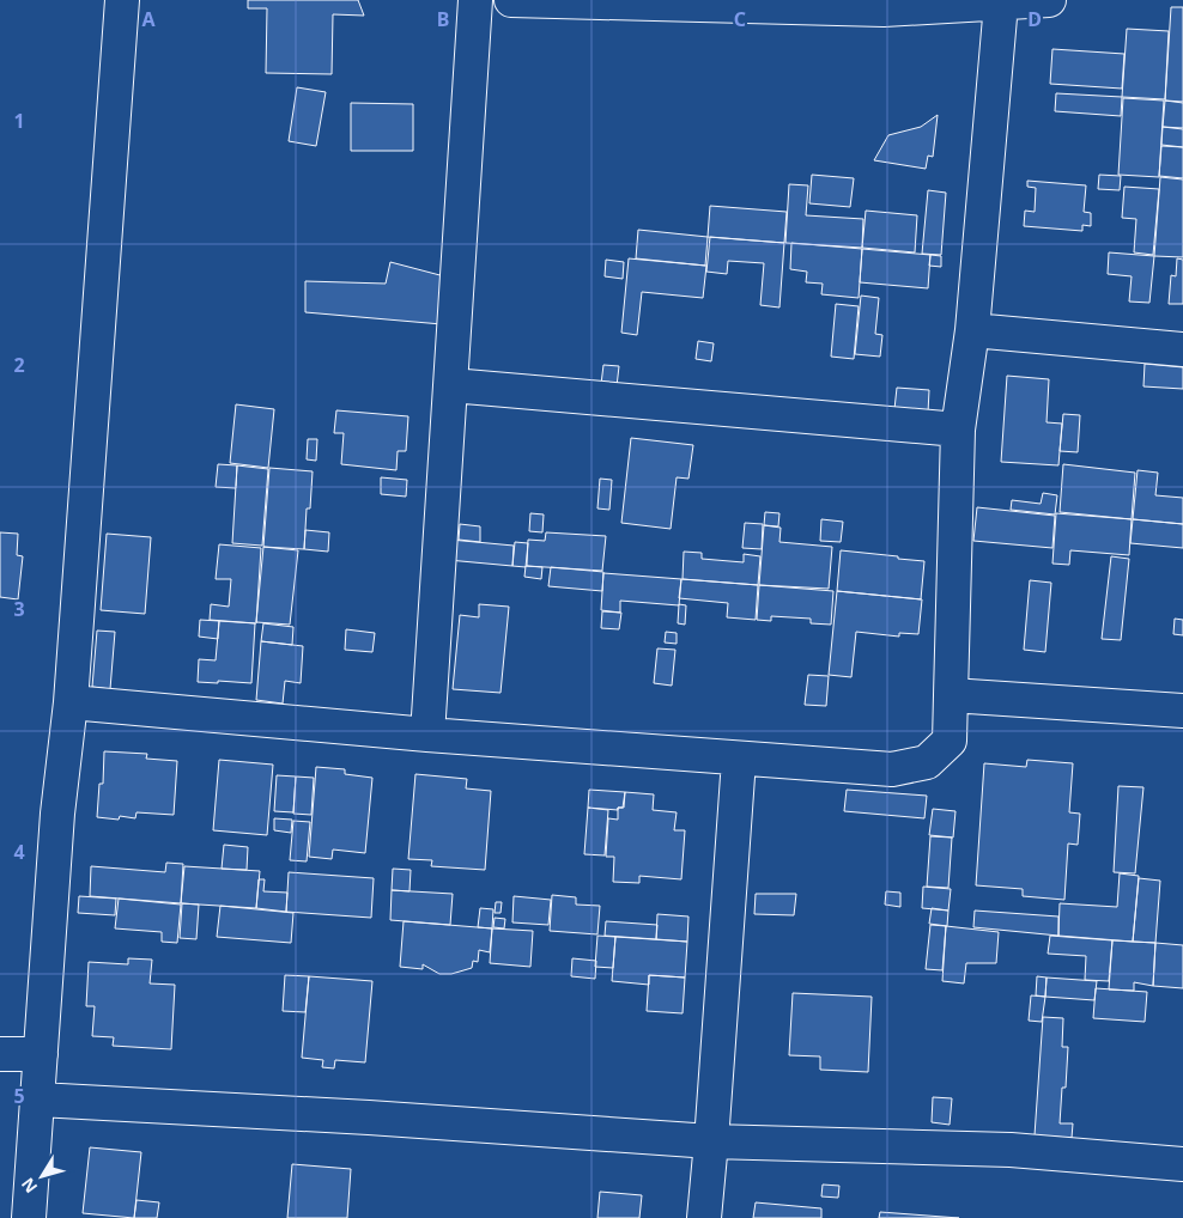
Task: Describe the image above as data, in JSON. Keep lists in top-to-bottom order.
{
  "north": "bottom left",
  "grid": {
    "columns": [
      "A",
      "B",
      "C",
      "D"
    ],
    "rows": [
      "1",
      "2",
      "3",
      "4",
      "5"
    ]
  }
}
